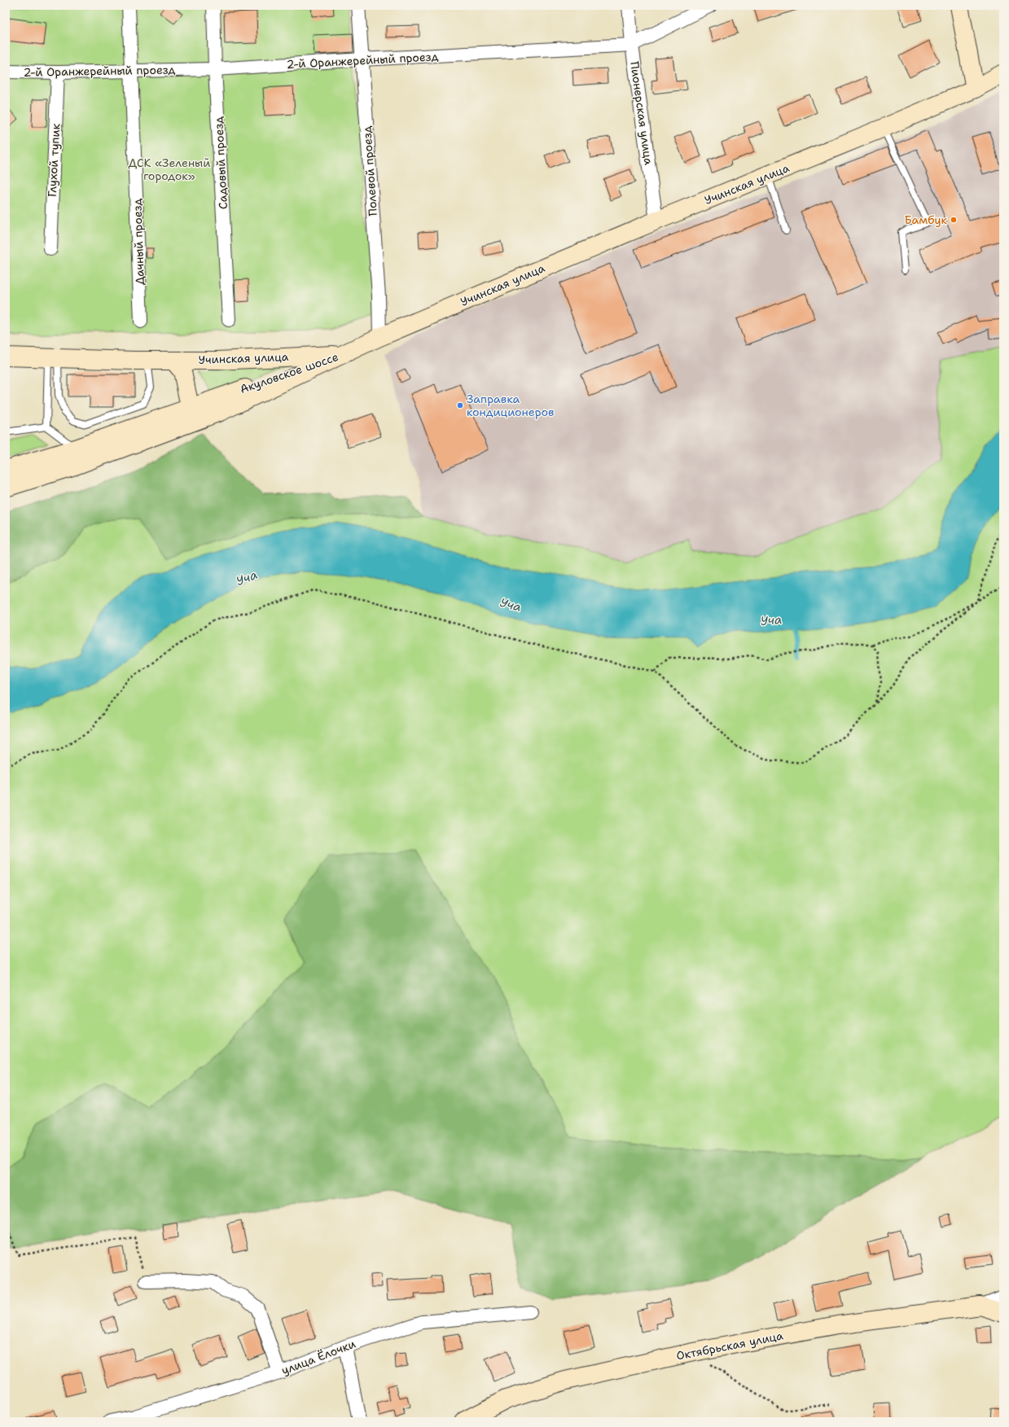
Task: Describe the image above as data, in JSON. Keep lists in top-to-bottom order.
{
  "streets": {
    "main road": ["Учинская улица", "Акуловское шоссе", "Октябрьская улица"],
    "street": [
      "2-й Оранжерейный проезд",
      "Пионерская улица",
      "Глухой тупик",
      "Садовый проезд",
      "Полевой проезд",
      "Дачный проезд",
      "улица Ёлочки"
    ]
  },
  "crossings": [
    ["2-й Оранжерейный проезд", "Пионерская улица"],
    ["2-й Оранжерейный проезд", "Глухой тупик"],
    ["2-й Оранжерейный проезд", "Садовый проезд"],
    ["2-й Оранжерейный проезд", "Полевой проезд"],
    ["2-й Оранжерейный проезд", "Дачный проезд"],
    ["Пионерская улица", "Учинская улица"],
    ["Полевой проезд", "Учинская улица"],
    ["Учинская улица", "Акуловское шоссе"]
  ],
  "water": ["Уча"],
  "parks": ["ДСК «Зеленый городок»"],
  "places": ["Бамбук", "Заправка кондиционеров"]
}
